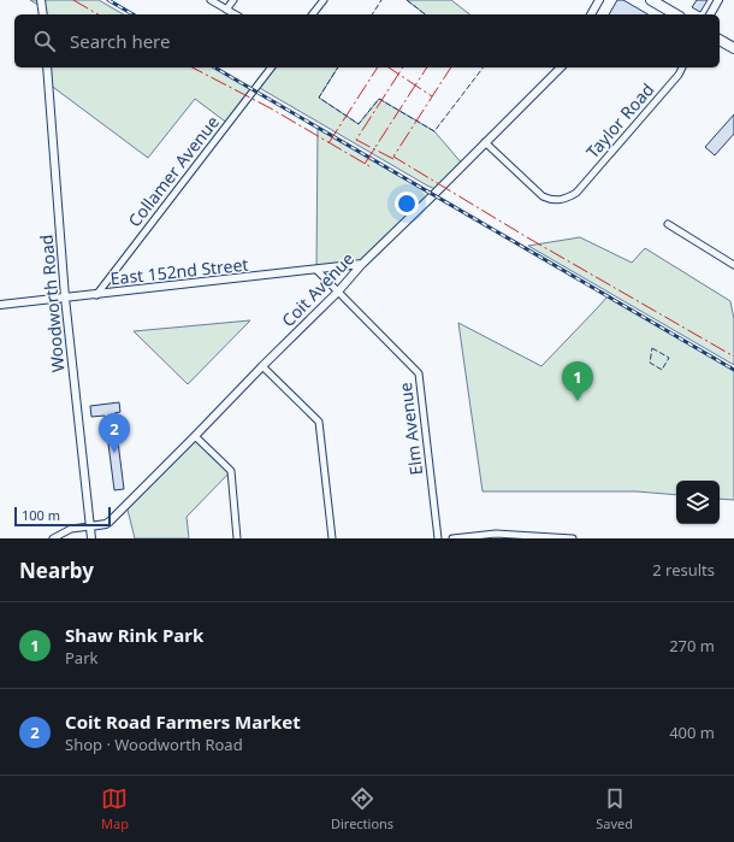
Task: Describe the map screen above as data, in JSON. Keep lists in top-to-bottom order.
{
  "streets": {
    "street": [
      "Taylor Road",
      "Collamer Avenue",
      "East 152nd Street",
      "Coit Avenue",
      "Woodworth Road",
      "Elm Avenue"
    ]
  },
  "crossings": [
    ["Taylor Road", "Coit Avenue"],
    ["Collamer Avenue", "East 152nd Street"],
    ["East 152nd Street", "Coit Avenue"],
    ["East 152nd Street", "Woodworth Road"],
    ["East 152nd Street", "Elm Avenue"],
    ["Coit Avenue", "Woodworth Road"],
    ["Coit Avenue", "Elm Avenue"]
  ],
  "scale_bar": "100 m",
  "page": {
    "search": "Search here",
    "pins": ["1", "2"],
    "scale": "100 m",
    "heading": ["Nearby", "2 results"],
    "list": [
      {
        "mark": "1",
        "name": "Shaw Rink Park",
        "note": "Park",
        "value": "270 m"
      },
      {
        "mark": "2",
        "name": "Coit Road Farmers Market",
        "note": "Shop · Woodworth Road",
        "value": "400 m"
      }
    ],
    "nav": ["Map", "Directions", "Saved"]
  }
}
